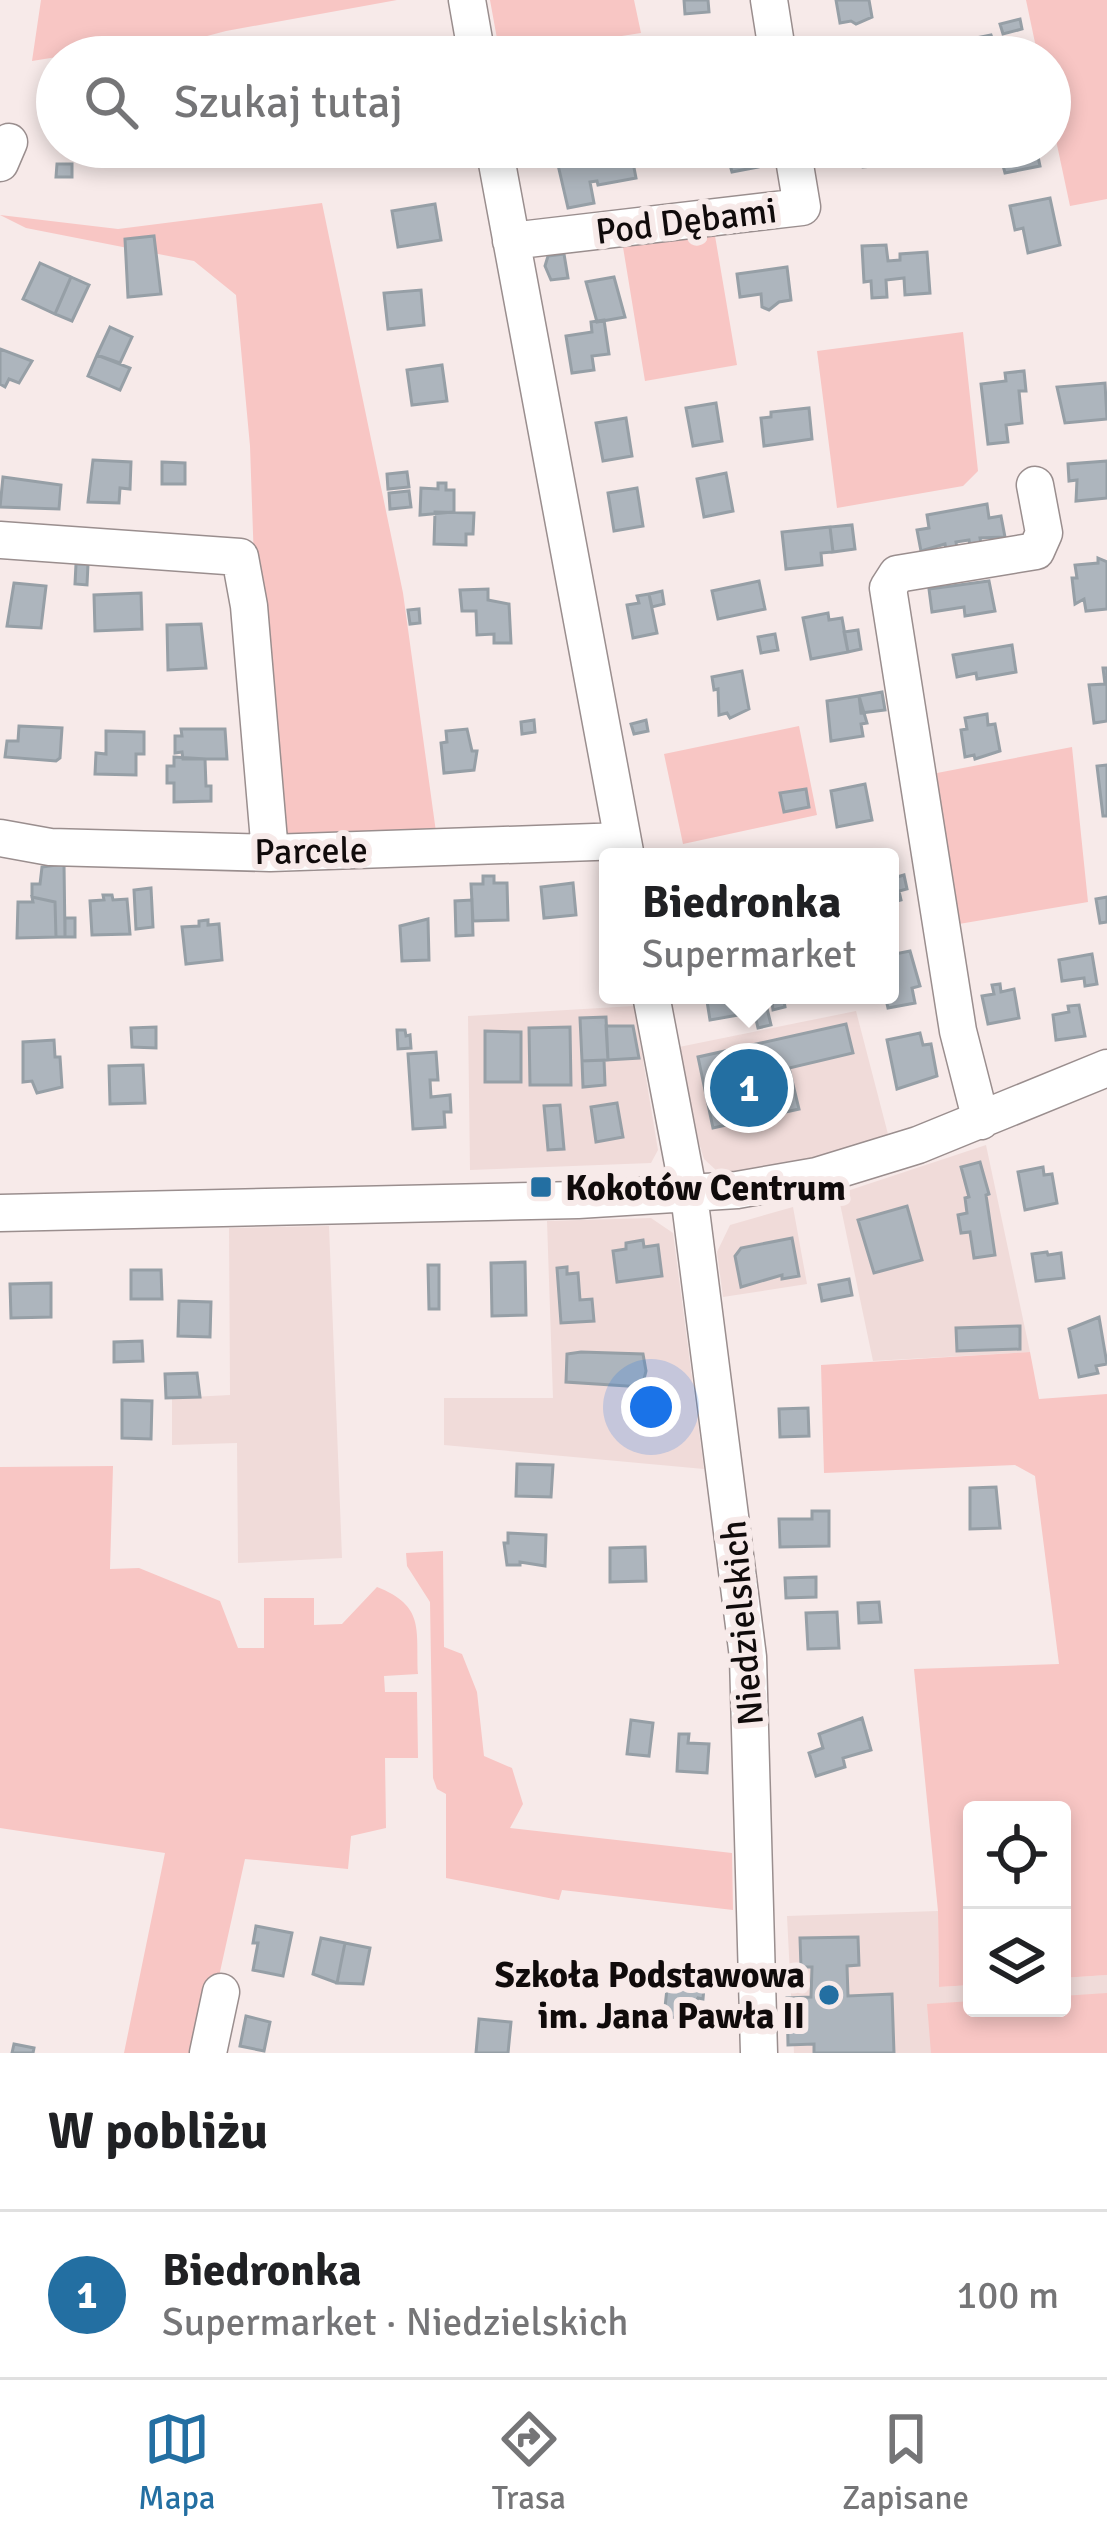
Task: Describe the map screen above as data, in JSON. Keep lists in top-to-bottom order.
{
  "streets": {
    "street": ["Pod Dębami", "Parcele", "Niedzielskich"]
  },
  "places": {
    "transit": ["Kokotów Centrum"],
    "other": ["Szkoła Podstawowa im. Jana Pawła II"]
  },
  "page": {
    "search": "Szukaj tutaj",
    "popup": ["Biedronka", "Supermarket"],
    "pins": "1",
    "heading": "W pobliżu",
    "list": [
      {
        "mark": "1",
        "name": "Biedronka",
        "note": "Supermarket · Niedzielskich",
        "value": "100 m"
      }
    ],
    "nav": ["Mapa", "Trasa", "Zapisane"]
  }
}
